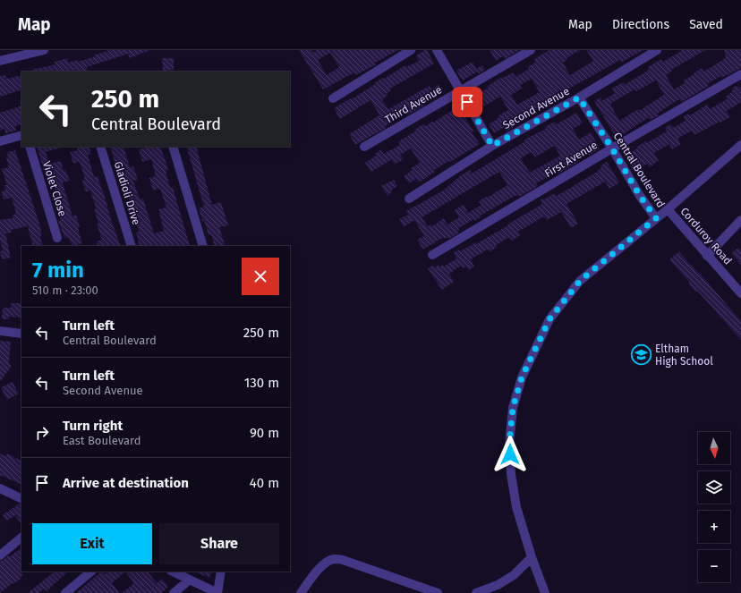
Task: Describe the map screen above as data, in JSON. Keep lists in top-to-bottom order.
{
  "streets": {
    "street": [
      "Third Avenue",
      "Second Avenue",
      "First Avenue",
      "Central Boulevard",
      "Violet Close",
      "Gladioli Drive",
      "Corduroy Road"
    ]
  },
  "crossings": [
    ["Second Avenue", "Central Boulevard"],
    ["First Avenue", "Central Boulevard"]
  ],
  "places": {
    "school or university": ["Eltham High School"]
  },
  "north": "bottom",
  "page": {
    "header": "Map",
    "nav": ["Map", "Directions", "Saved"],
    "turn": ["250 m", "Central Boulevard"],
    "heading": ["7 min", "510 m · 23:00"],
    "list": [
      {
        "name": "Turn left",
        "note": "Central Boulevard",
        "value": "250 m"
      },
      {
        "name": "Turn left",
        "note": "Second Avenue",
        "value": "130 m"
      },
      {
        "name": "Turn right",
        "note": "East Boulevard",
        "value": "90 m"
      },
      {
        "name": "Arrive at destination",
        "value": "40 m"
      }
    ],
    "map_buttons": ["+", "−"],
    "buttons": ["Exit", "Share"]
  }
}
